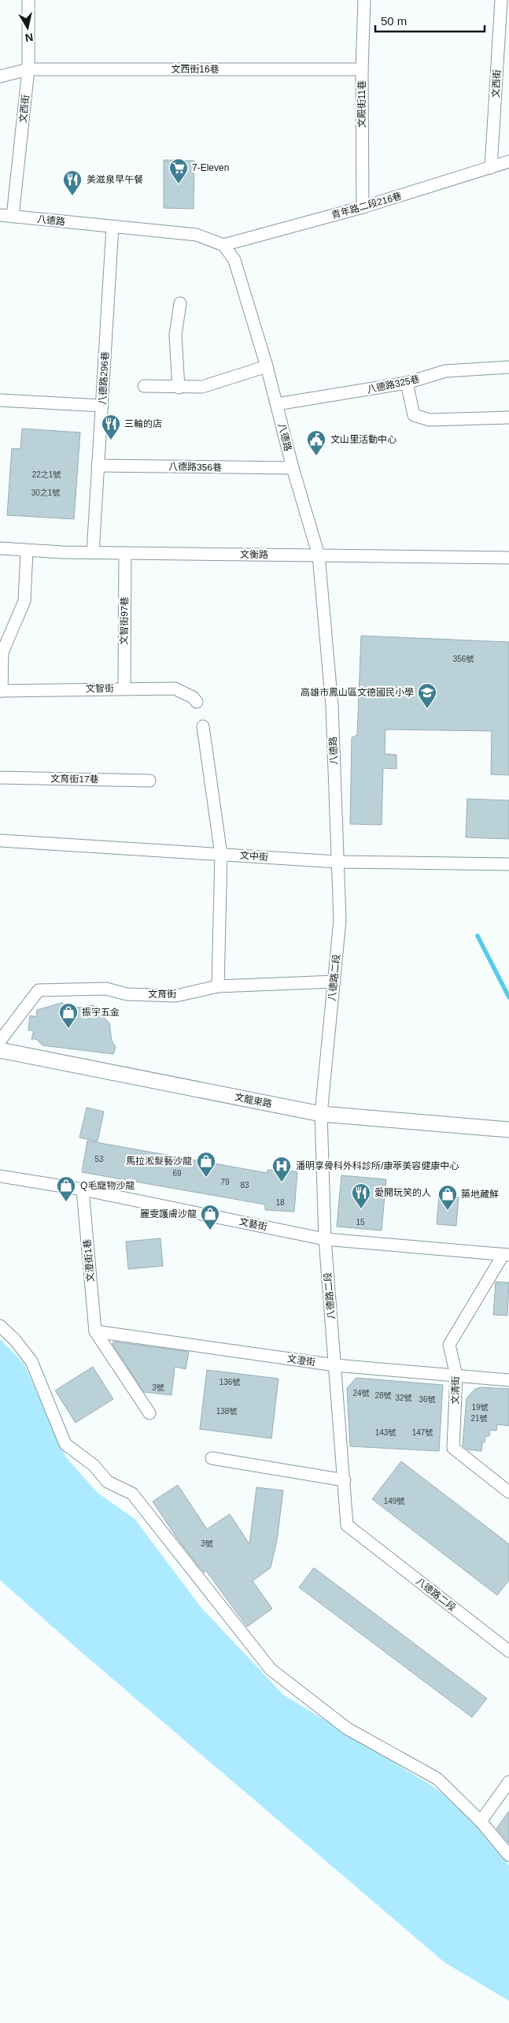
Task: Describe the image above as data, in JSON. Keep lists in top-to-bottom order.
{
  "streets": {
    "street": [
      "文西街16巷",
      "文西街",
      "文殿街11巷",
      "青年路二段216巷",
      "八德路",
      "八德路296巷",
      "八德路325巷",
      "八德路356巷",
      "文衡路",
      "文智街97巷",
      "文智街",
      "文育街17巷",
      "文中街",
      "八德路二段",
      "文育街",
      "文龍東路",
      "文藝街",
      "文澄街1巷",
      "文澄街",
      "文清街"
    ]
  },
  "crossings": [
    ["文西街16巷", "文西街"],
    ["文西街16巷", "文殿街11巷"],
    ["文西街", "青年路二段216巷"],
    ["文西街", "八德路"],
    ["文殿街11巷", "青年路二段216巷"],
    ["青年路二段216巷", "八德路"],
    ["八德路", "八德路296巷"],
    ["八德路", "八德路325巷"],
    ["八德路", "八德路356巷"],
    ["八德路", "文衡路"],
    ["八德路", "文中街"],
    ["八德路", "八德路二段"],
    ["八德路296巷", "八德路356巷"],
    ["八德路296巷", "文衡路"],
    ["文衡路", "文智街97巷"],
    ["文智街97巷", "文智街"],
    ["文中街", "八德路二段"],
    ["八德路二段", "文龍東路"],
    ["八德路二段", "文藝街"],
    ["八德路二段", "文澄街"],
    ["文藝街", "文澄街1巷"],
    ["文藝街", "文清街"],
    ["文澄街1巷", "文澄街"],
    ["文澄街", "文清街"]
  ],
  "places": {
    "supermarket": ["7-Eleven"],
    "restaurant": ["美滋泉早午餐", "三輪的店", "愛開玩笑的人"],
    "public building": ["文山里活動中心"],
    "school or university": ["高雄市鳳山區文德國民小學"],
    "shop": [
      "振宇五金",
      "馬拉淞髮藝沙龍",
      "Q毛寵物沙龍",
      "築地藏鮮",
      "麗雯護膚沙龍"
    ],
    "hospital": ["潘明享骨科外科診所/康葶美容健康中心"]
  },
  "house_numbers": [
    "22之1號",
    "30之1號",
    "356號",
    "53",
    "69",
    "79",
    "83",
    "18",
    "15",
    "136號",
    "3號",
    "24號",
    "28號",
    "32號",
    "36號",
    "19號",
    "138號",
    "21號",
    "143號",
    "147號",
    "149號",
    "3號"
  ],
  "scale_bar": "50 m",
  "north": "bottom"
}
